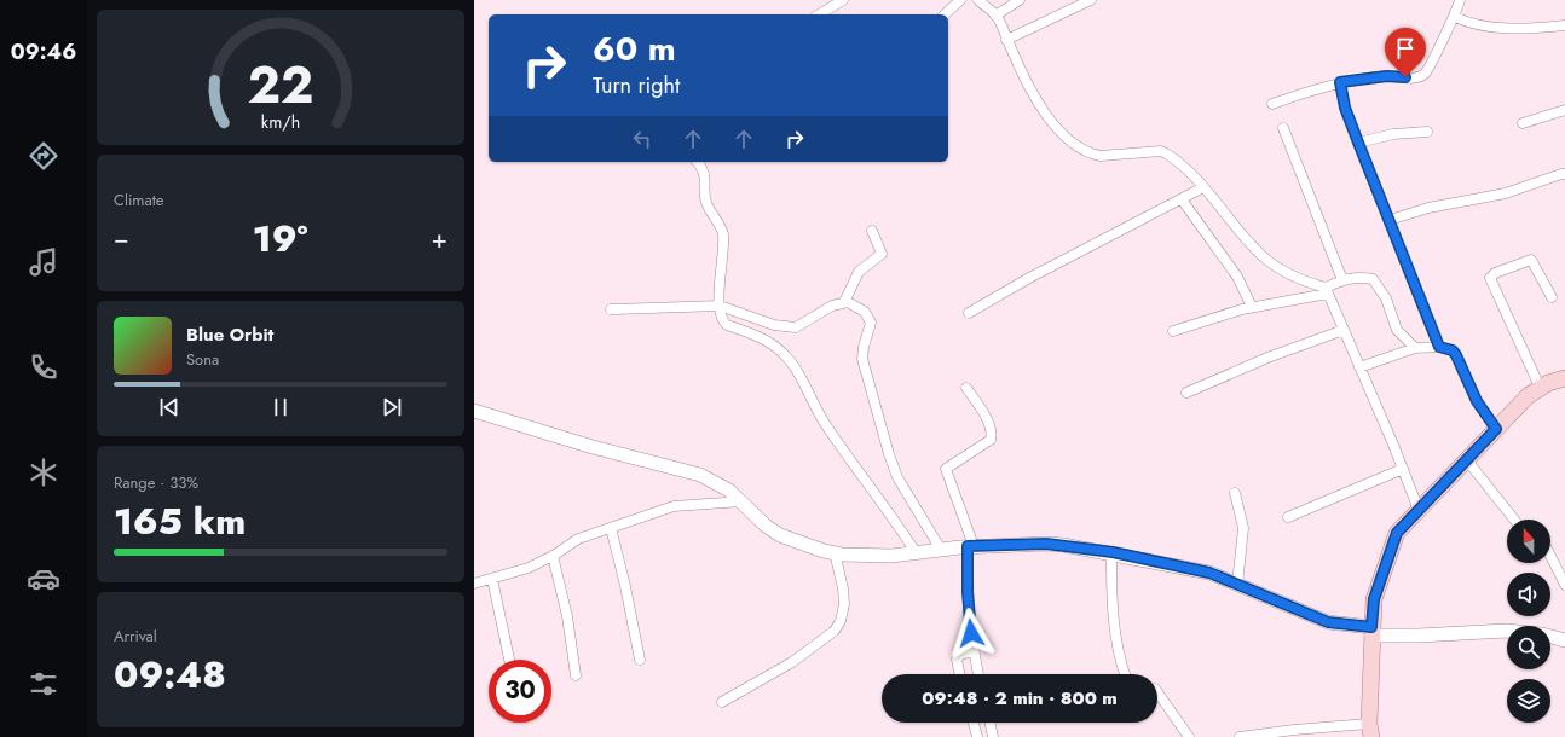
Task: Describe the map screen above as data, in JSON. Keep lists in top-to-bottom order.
{
  "north": "top",
  "page": {
    "tabs": "09:46",
    "turn": ["60 m", "Turn right"],
    "tile": [
      "Climate",
      ["Range · 33%", "165 km"],
      ["Arrival", "09:48"]
    ],
    "heat": ["−", "19°", "+"],
    "song": ["Blue Orbit", "Sona"],
    "limit": "30",
    "trip": "09:48 · 2 min · 800 m",
    "gauge": ["22", "km/h"]
  }
}
